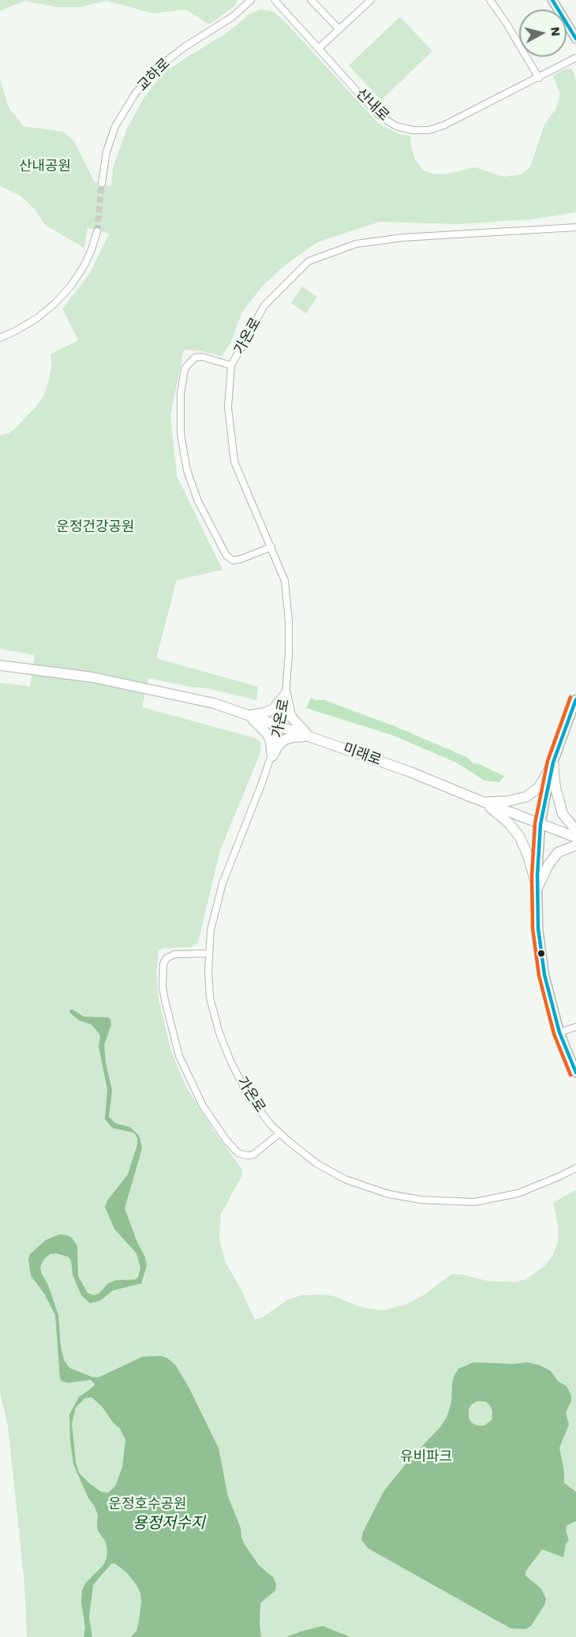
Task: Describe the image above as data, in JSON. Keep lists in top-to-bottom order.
{
  "streets": {
    "main road": ["미래로"],
    "street": ["교하로", "산내로", "가온로"]
  },
  "crossings": [
    ["가온로", "미래로"]
  ],
  "water": ["용정저수지"],
  "parks": [
    "산내공원",
    "운정건강공원",
    "유비파크",
    "운정호수공원"
  ],
  "north": "right"
}
